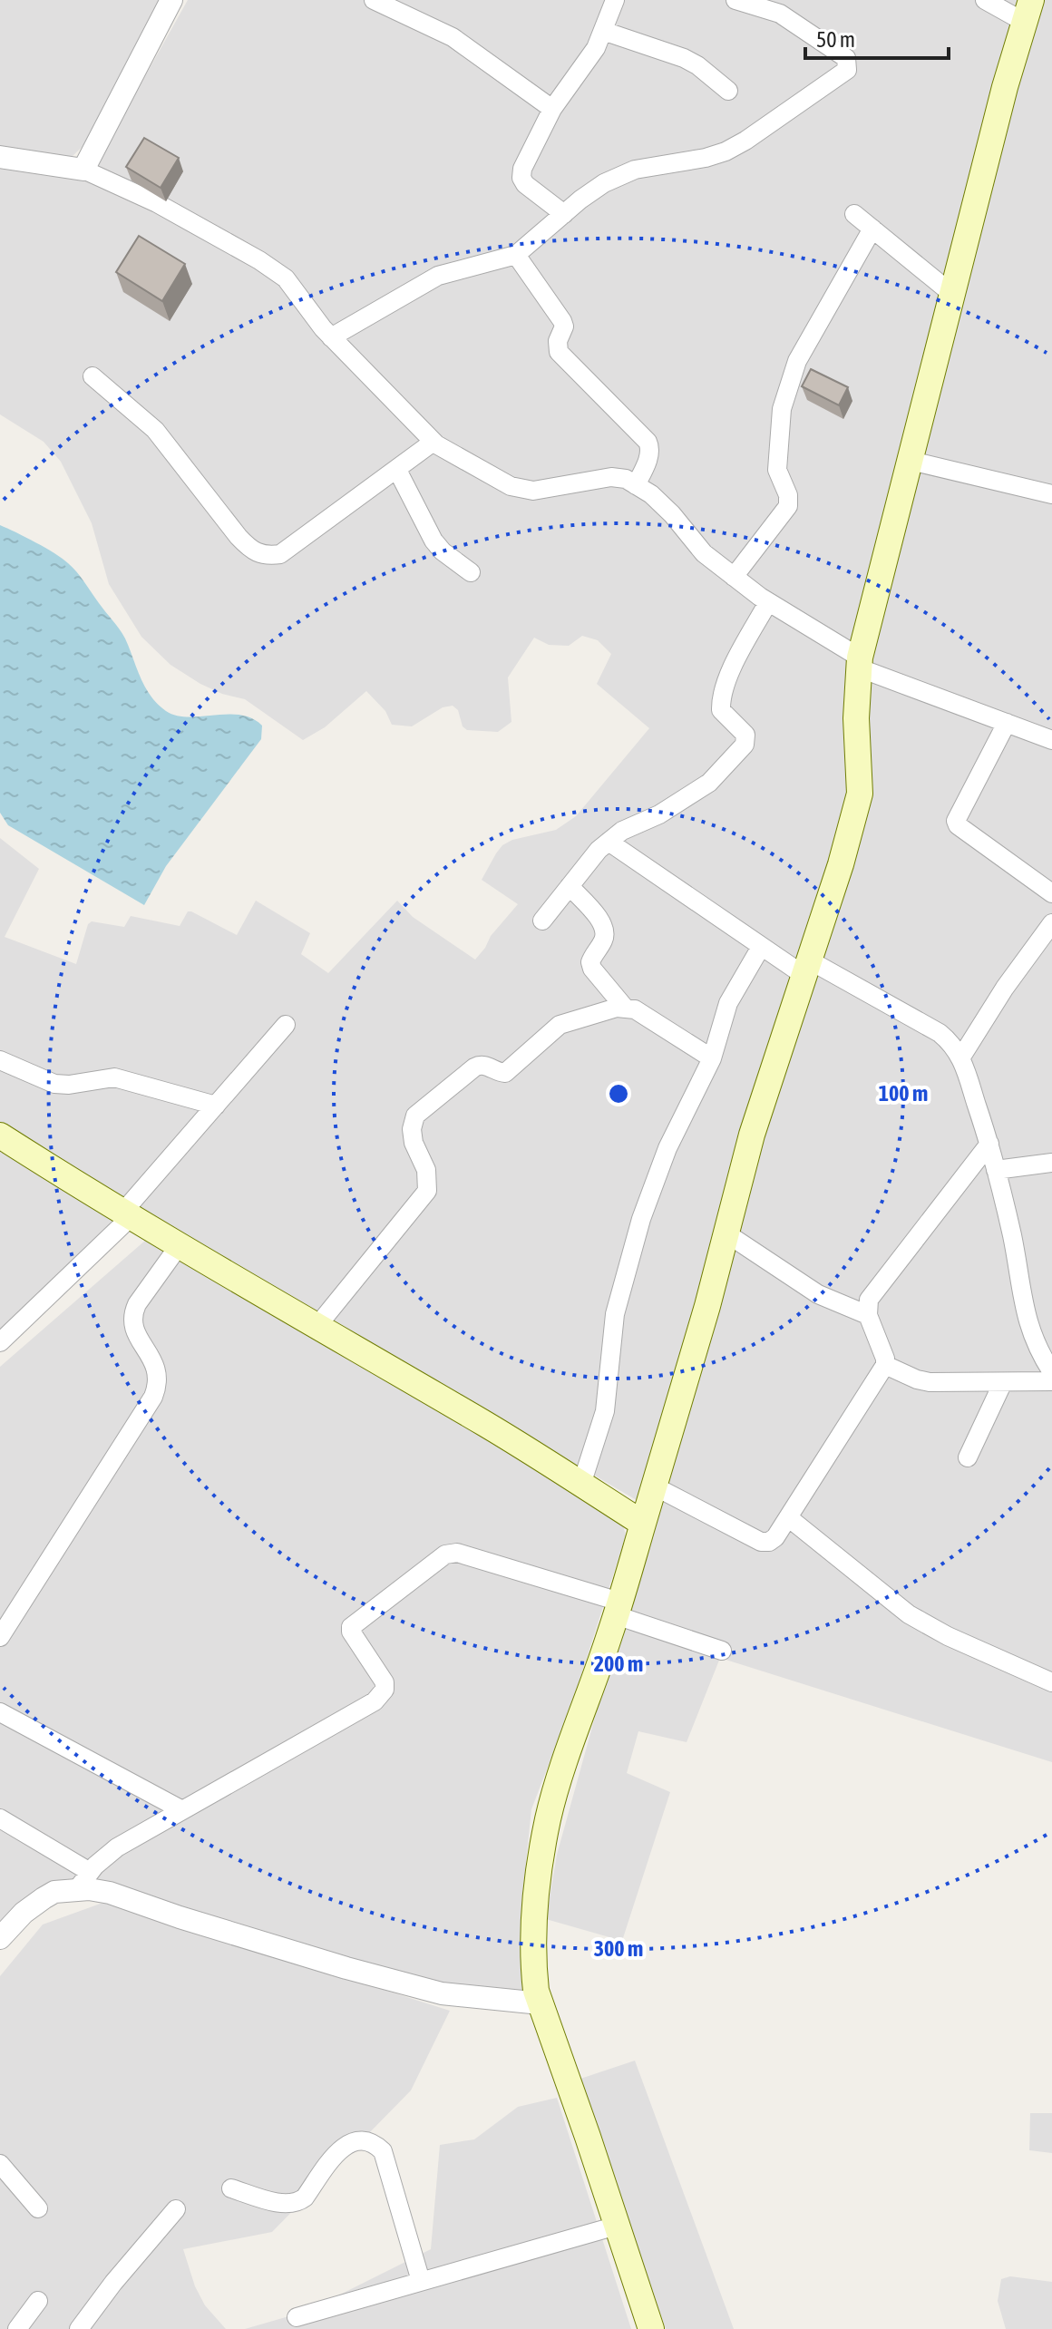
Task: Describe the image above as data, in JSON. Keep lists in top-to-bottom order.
{
  "scale_bar": "50 m",
  "rings": ["100 m", "200 m", "300 m"]
}
